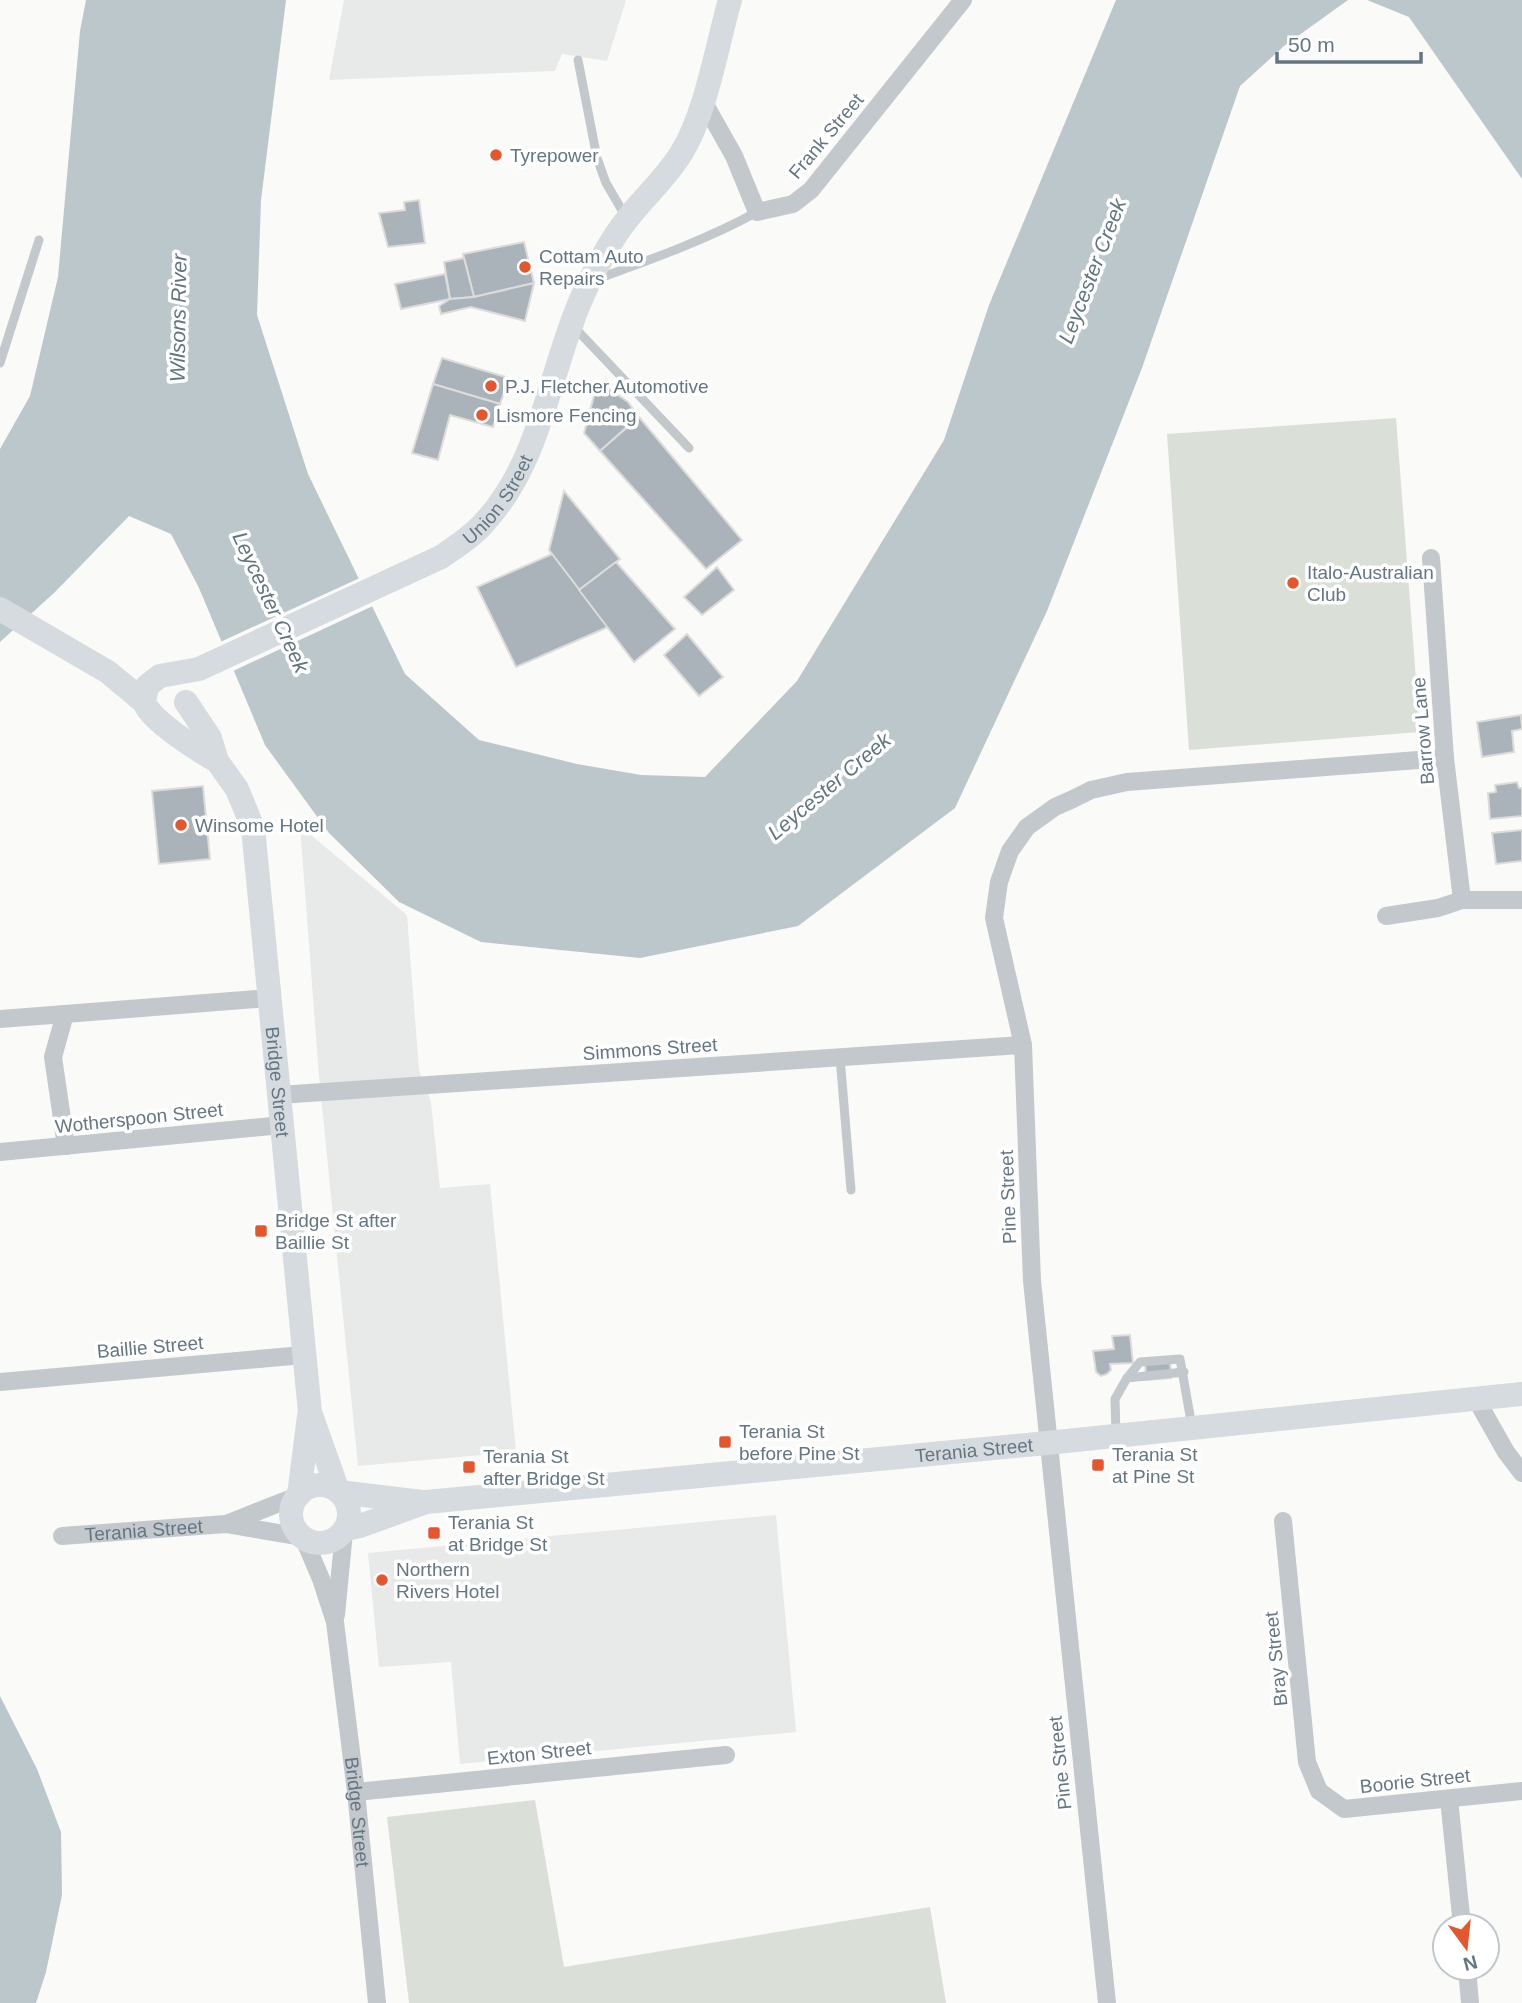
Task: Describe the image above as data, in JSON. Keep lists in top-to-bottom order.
{
  "streets": {
    "main road": ["Union Street", "Bridge Street", "Terania Street"],
    "street": [
      "Frank Street",
      "Barrow Lane",
      "Simmons Street",
      "Wotherspoon Street",
      "Pine Street",
      "Baillie Street",
      "Bray Street",
      "Exton Street",
      "Boorie Street"
    ]
  },
  "crossings": [
    ["Union Street", "Bridge Street"],
    ["Barrow Lane", "Pine Street"],
    ["Simmons Street", "Bridge Street"],
    ["Simmons Street", "Pine Street"],
    ["Bridge Street", "Wotherspoon Street"],
    ["Bridge Street", "Baillie Street"],
    ["Bridge Street", "Terania Street"],
    ["Bridge Street", "Exton Street"],
    ["Pine Street", "Terania Street"],
    ["Bray Street", "Boorie Street"]
  ],
  "water": ["Leycester Creek", "Wilsons River"],
  "places": {
    "other": [
      "Tyrepower",
      "Cottam Auto Repairs",
      "P.J. Fletcher Automotive",
      "Lismore Fencing",
      "Italo-Australian Club",
      "Winsome Hotel",
      "Northern Rivers Hotel"
    ],
    "transit": [
      "Bridge St after Baillie St",
      "Terania St before Pine St",
      "Terania St at Pine St",
      "Terania St after Bridge St",
      "Terania St at Bridge St"
    ]
  },
  "scale_bar": "50 m",
  "north": "bottom"
}
